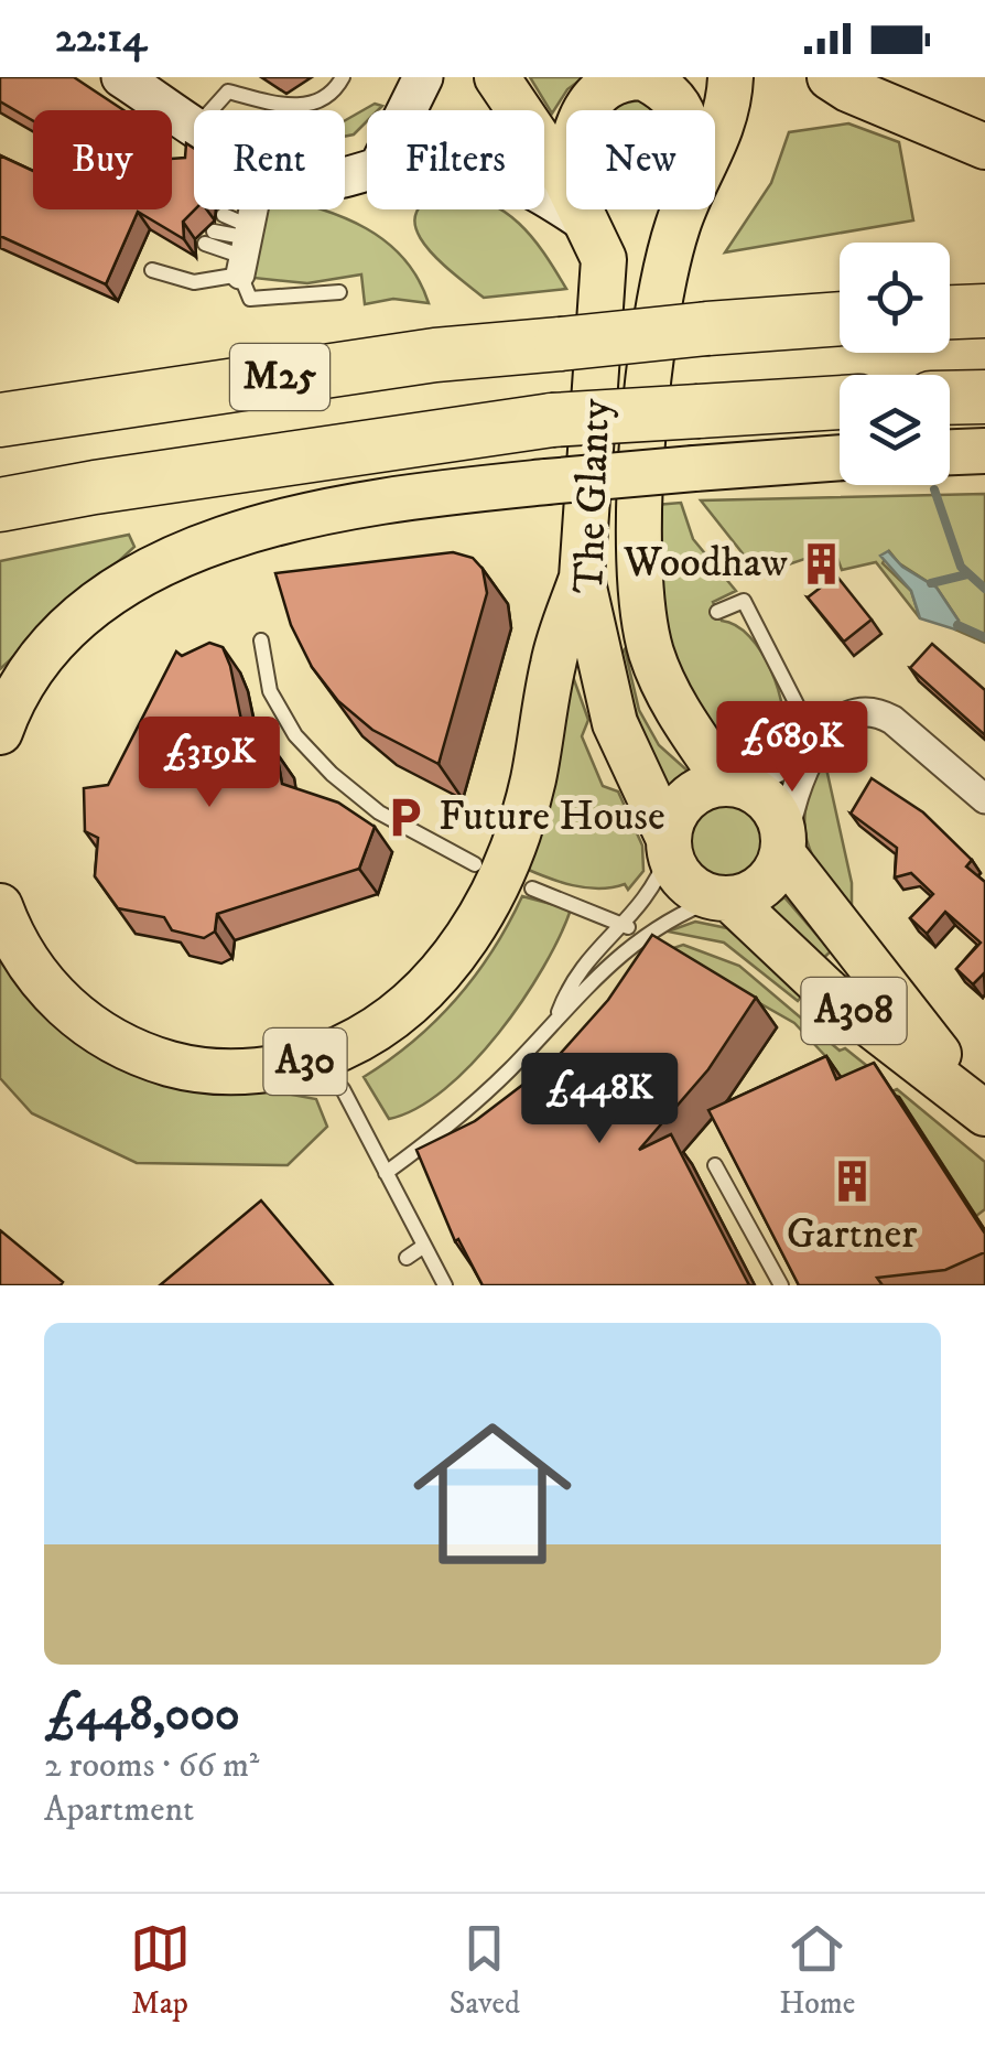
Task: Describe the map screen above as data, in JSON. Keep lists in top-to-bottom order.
{
  "streets": {
    "highway": ["M25"],
    "main road": ["The Glanty", "A308", "A30"]
  },
  "crossings": [
    ["The Glanty", "A308"],
    ["The Glanty", "A30"]
  ],
  "places": {
    "building": ["Woodhaw", "Gartner"],
    "parking": ["Future House"]
  },
  "page": {
    "status": "22:14",
    "chip": [
      "Buy",
      "Rent",
      "Filters",
      "New"
    ],
    "price": ["£689K", "£319K", "£448K"],
    "list": [
      {
        "name": "£448,000",
        "note": "2 rooms · 66 m² · Apartment"
      }
    ],
    "tabs": ["Map", "Saved", "Home"]
  }
}
